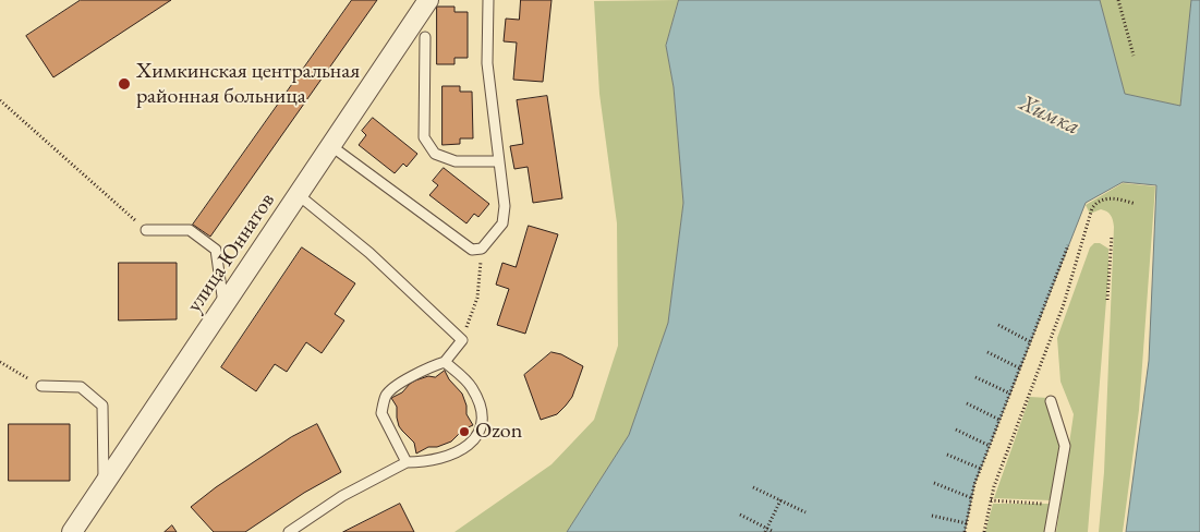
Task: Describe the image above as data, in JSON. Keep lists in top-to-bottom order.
{
  "streets": {
    "street": ["улица Юннатов"]
  },
  "water": ["Химка"],
  "places": ["Химкинская центральная районная больница", "Ozon"]
}
